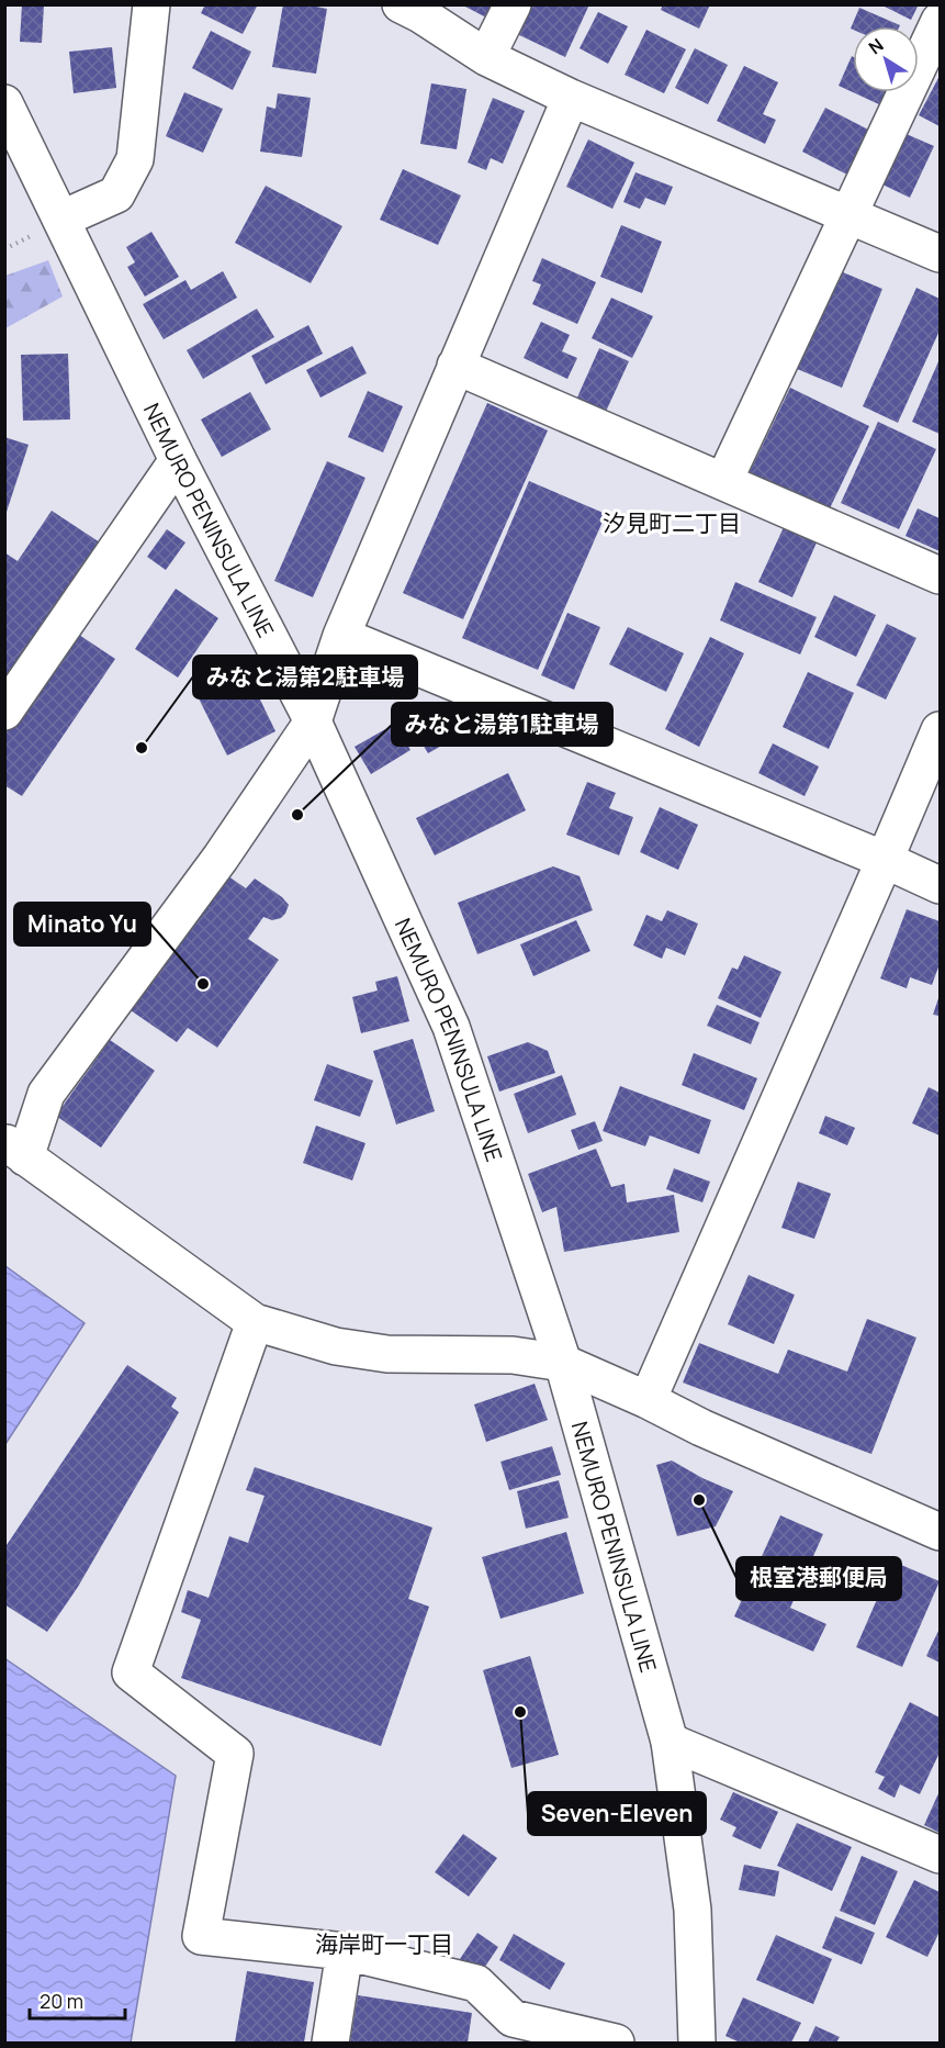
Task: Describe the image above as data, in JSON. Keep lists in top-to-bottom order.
{
  "streets": {
    "street": ["NEMURO PENINSULA LINE"]
  },
  "districts": ["汐見町二丁目", "海岸町一丁目"],
  "places": [
    "みなと湯第2駐車場",
    "みなと湯第1駐車場",
    "Minato Yu",
    "根室港郵便局",
    "Seven-Eleven"
  ],
  "scale_bar": "20 m",
  "north": "top left"
}
